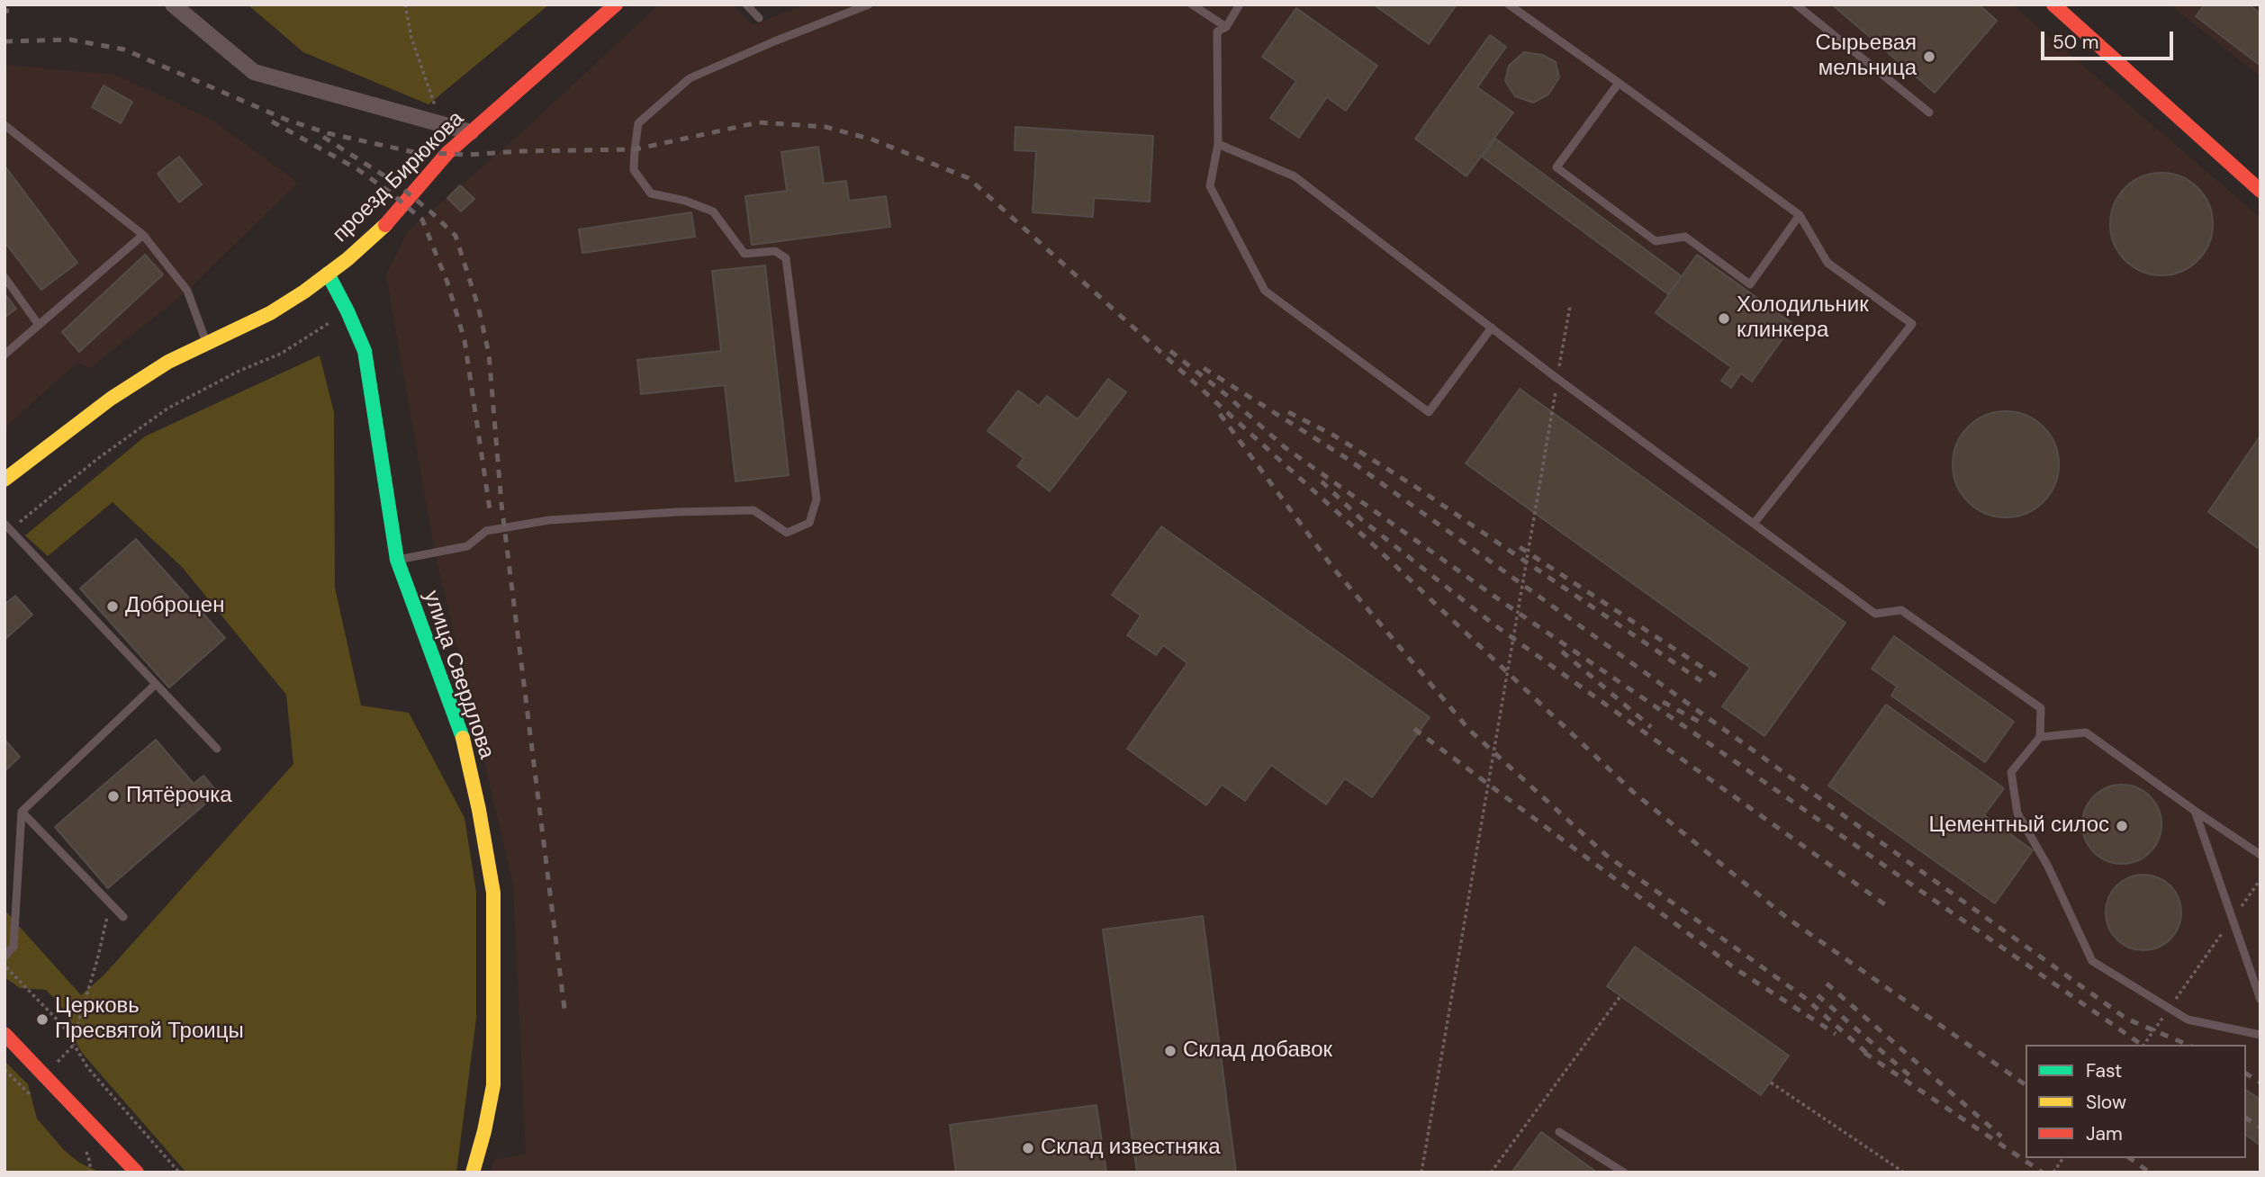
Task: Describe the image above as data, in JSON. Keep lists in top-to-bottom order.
{
  "streets": {
    "street": ["проезд Бирюкова", "улица Свердлова"]
  },
  "crossings": [
    ["проезд Бирюкова", "улица Свердлова"]
  ],
  "places": [
    "Сырьевая мельница",
    "Холодильник клинкера",
    "Доброцен",
    "Пятёрочка",
    "Цементный силос",
    "Церковь Пресвятой Троицы",
    "Склад добавок",
    "Склад известняка"
  ],
  "legend": ["Fast", "Slow", "Jam"],
  "scale_bar": "50 m"
}
